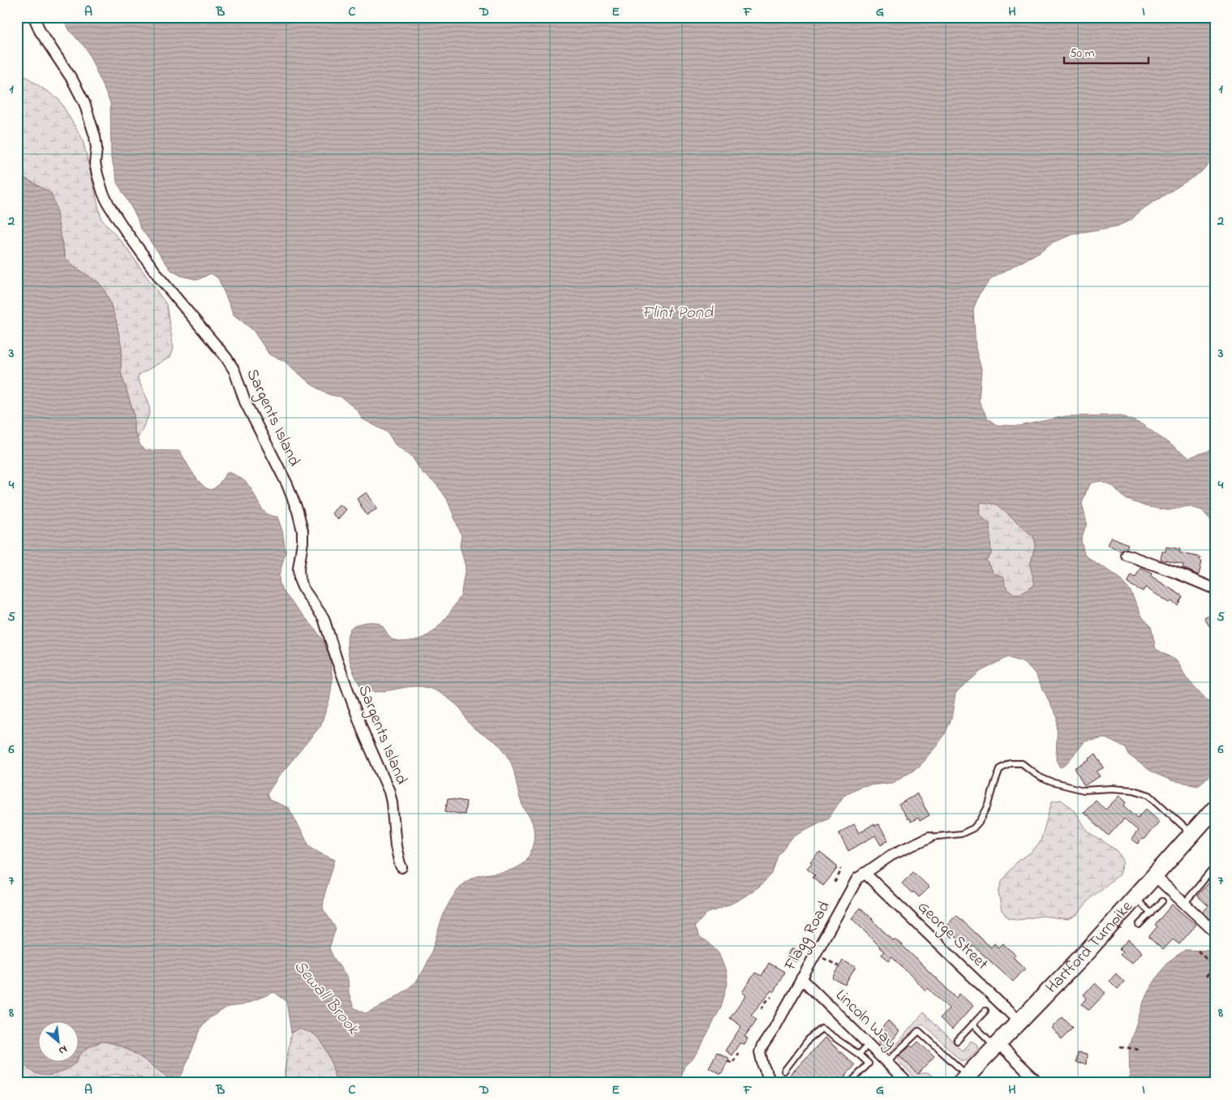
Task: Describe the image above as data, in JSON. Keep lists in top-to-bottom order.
{
  "streets": {
    "main road": ["Hartford Turnpike"],
    "street": [
      "Sargents Island",
      "Flagg Road",
      "George Street",
      "Lincoln Way"
    ]
  },
  "crossings": [
    ["Flagg Road", "George Street"],
    ["Flagg Road", "Lincoln Way"],
    ["George Street", "Hartford Turnpike"]
  ],
  "water": ["Flint Pond", "Sewall Brook"],
  "scale_bar": "50 m",
  "north": "bottom right",
  "grid": {
    "columns": [
      "A",
      "B",
      "C",
      "D",
      "E",
      "F",
      "G",
      "H",
      "I"
    ],
    "rows": [
      "1",
      "2",
      "3",
      "4",
      "5",
      "6",
      "7",
      "8"
    ]
  }
}
